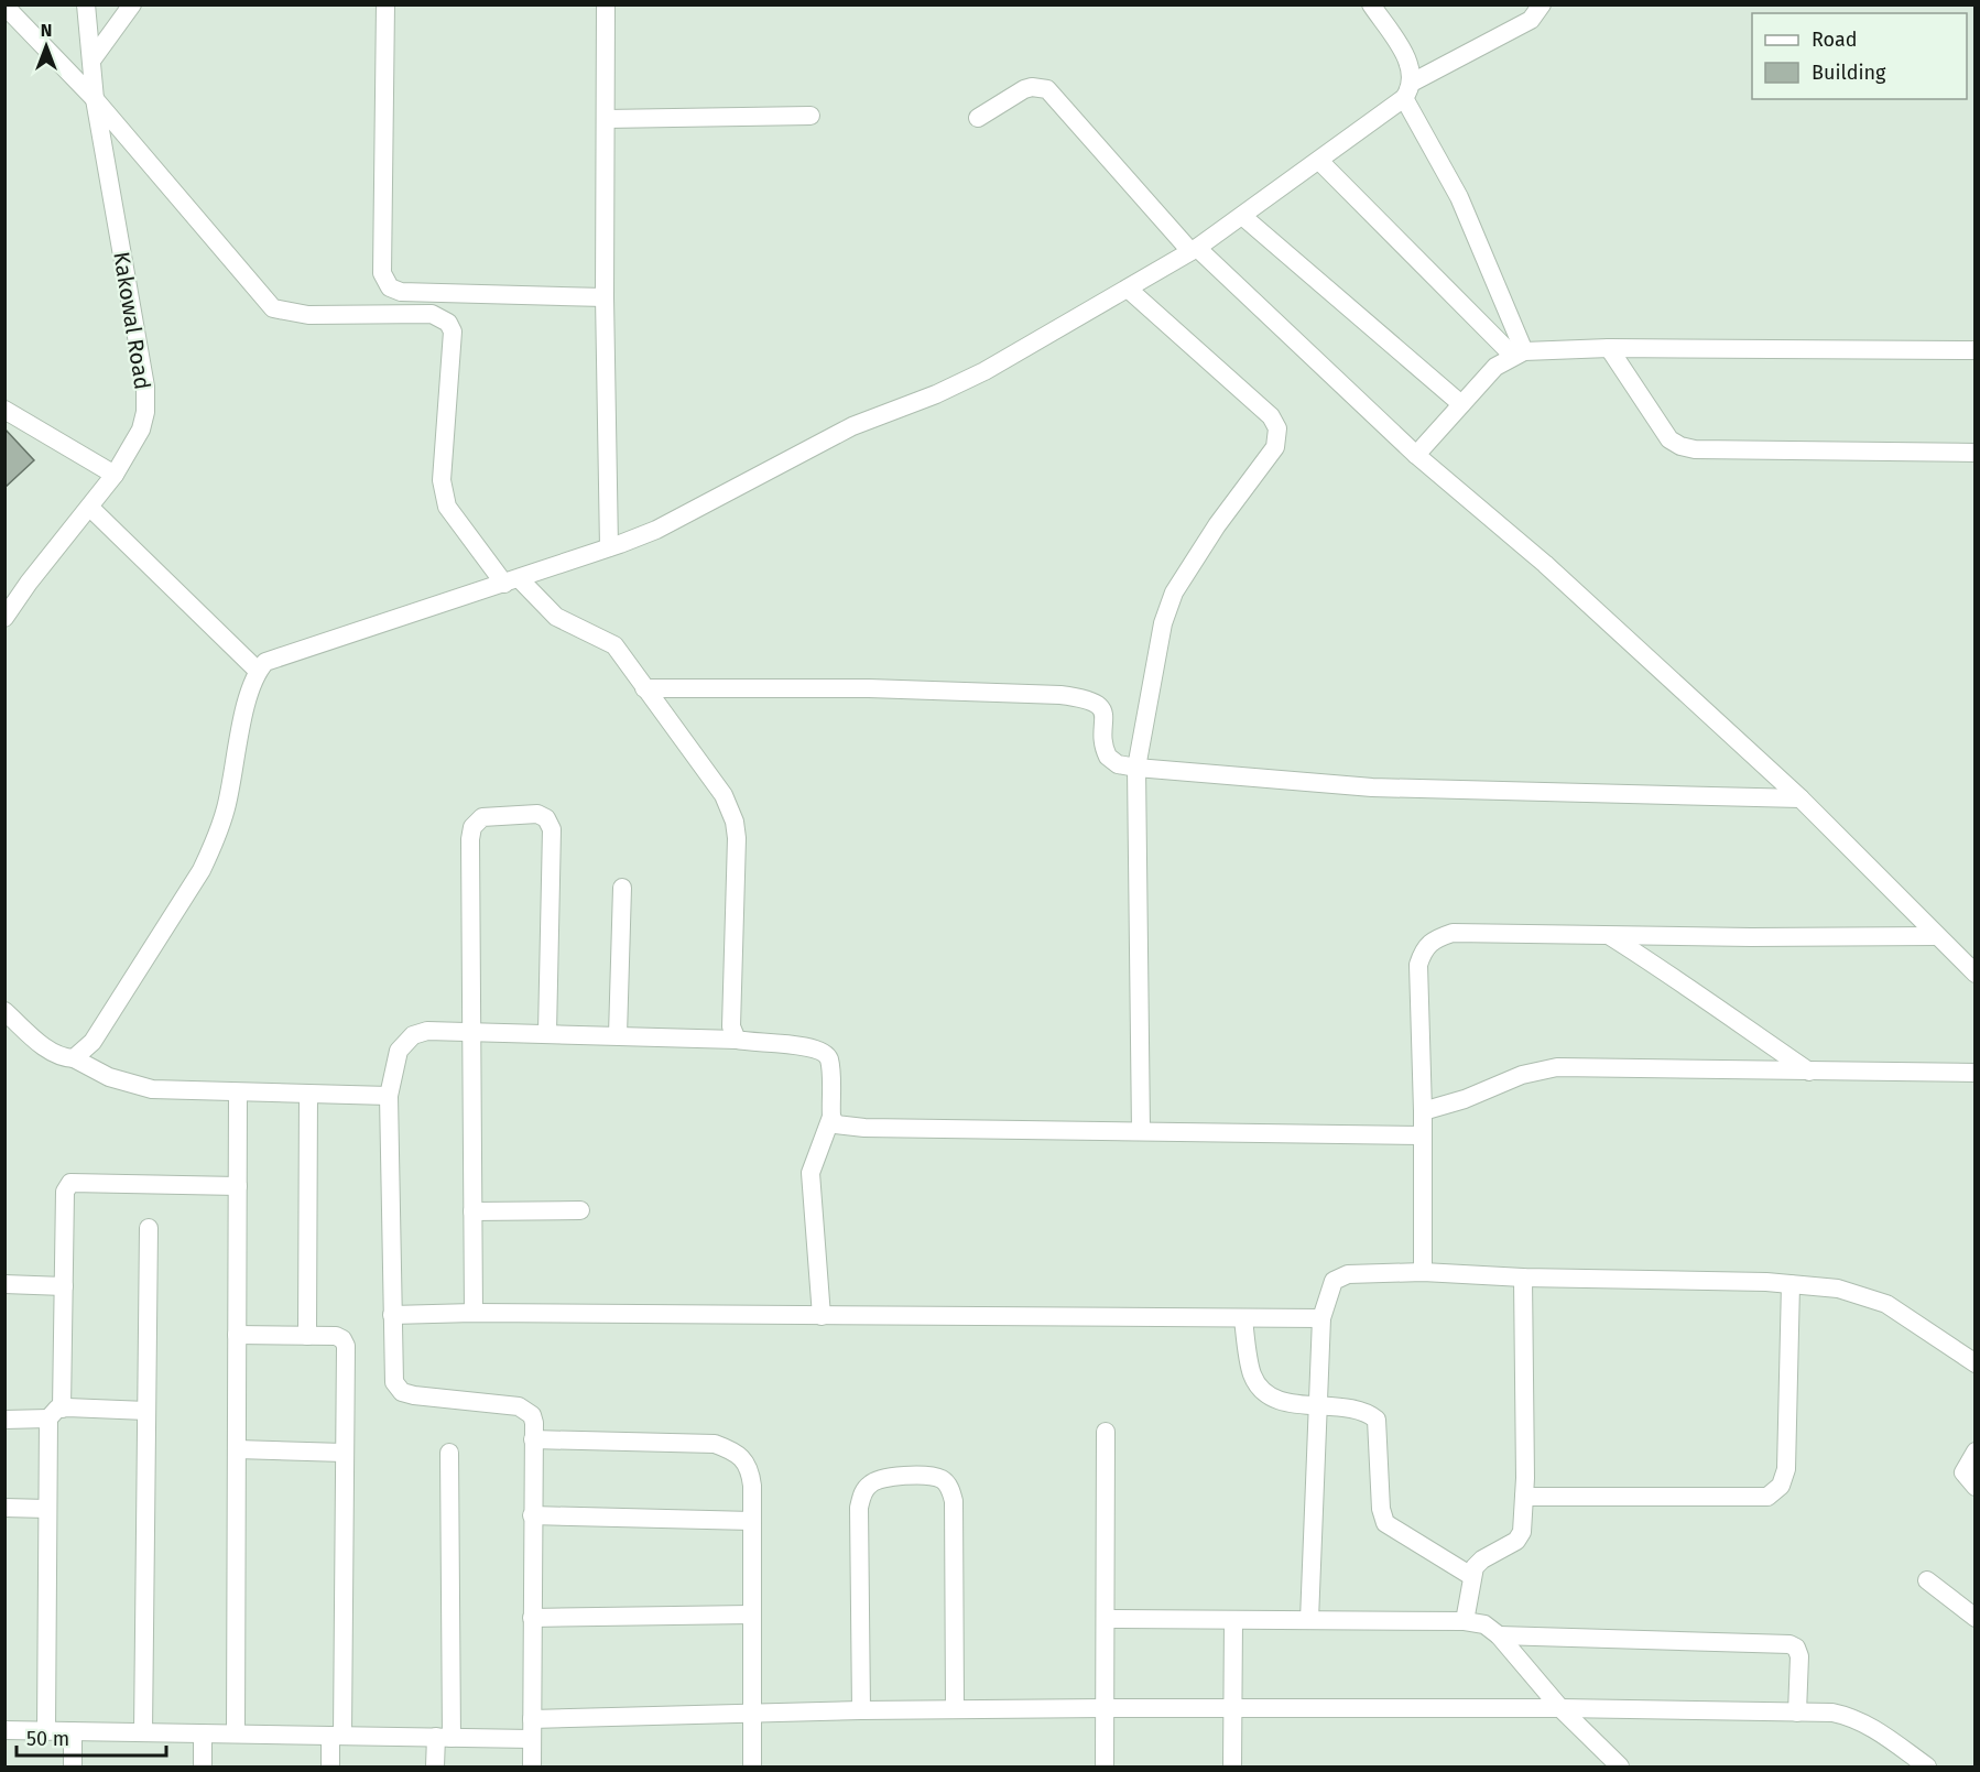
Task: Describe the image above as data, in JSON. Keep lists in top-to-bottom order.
{
  "streets": {
    "street": ["Kakowal Road"]
  },
  "legend": ["Road", "Building"],
  "scale_bar": "50 m",
  "north": "top"
}
